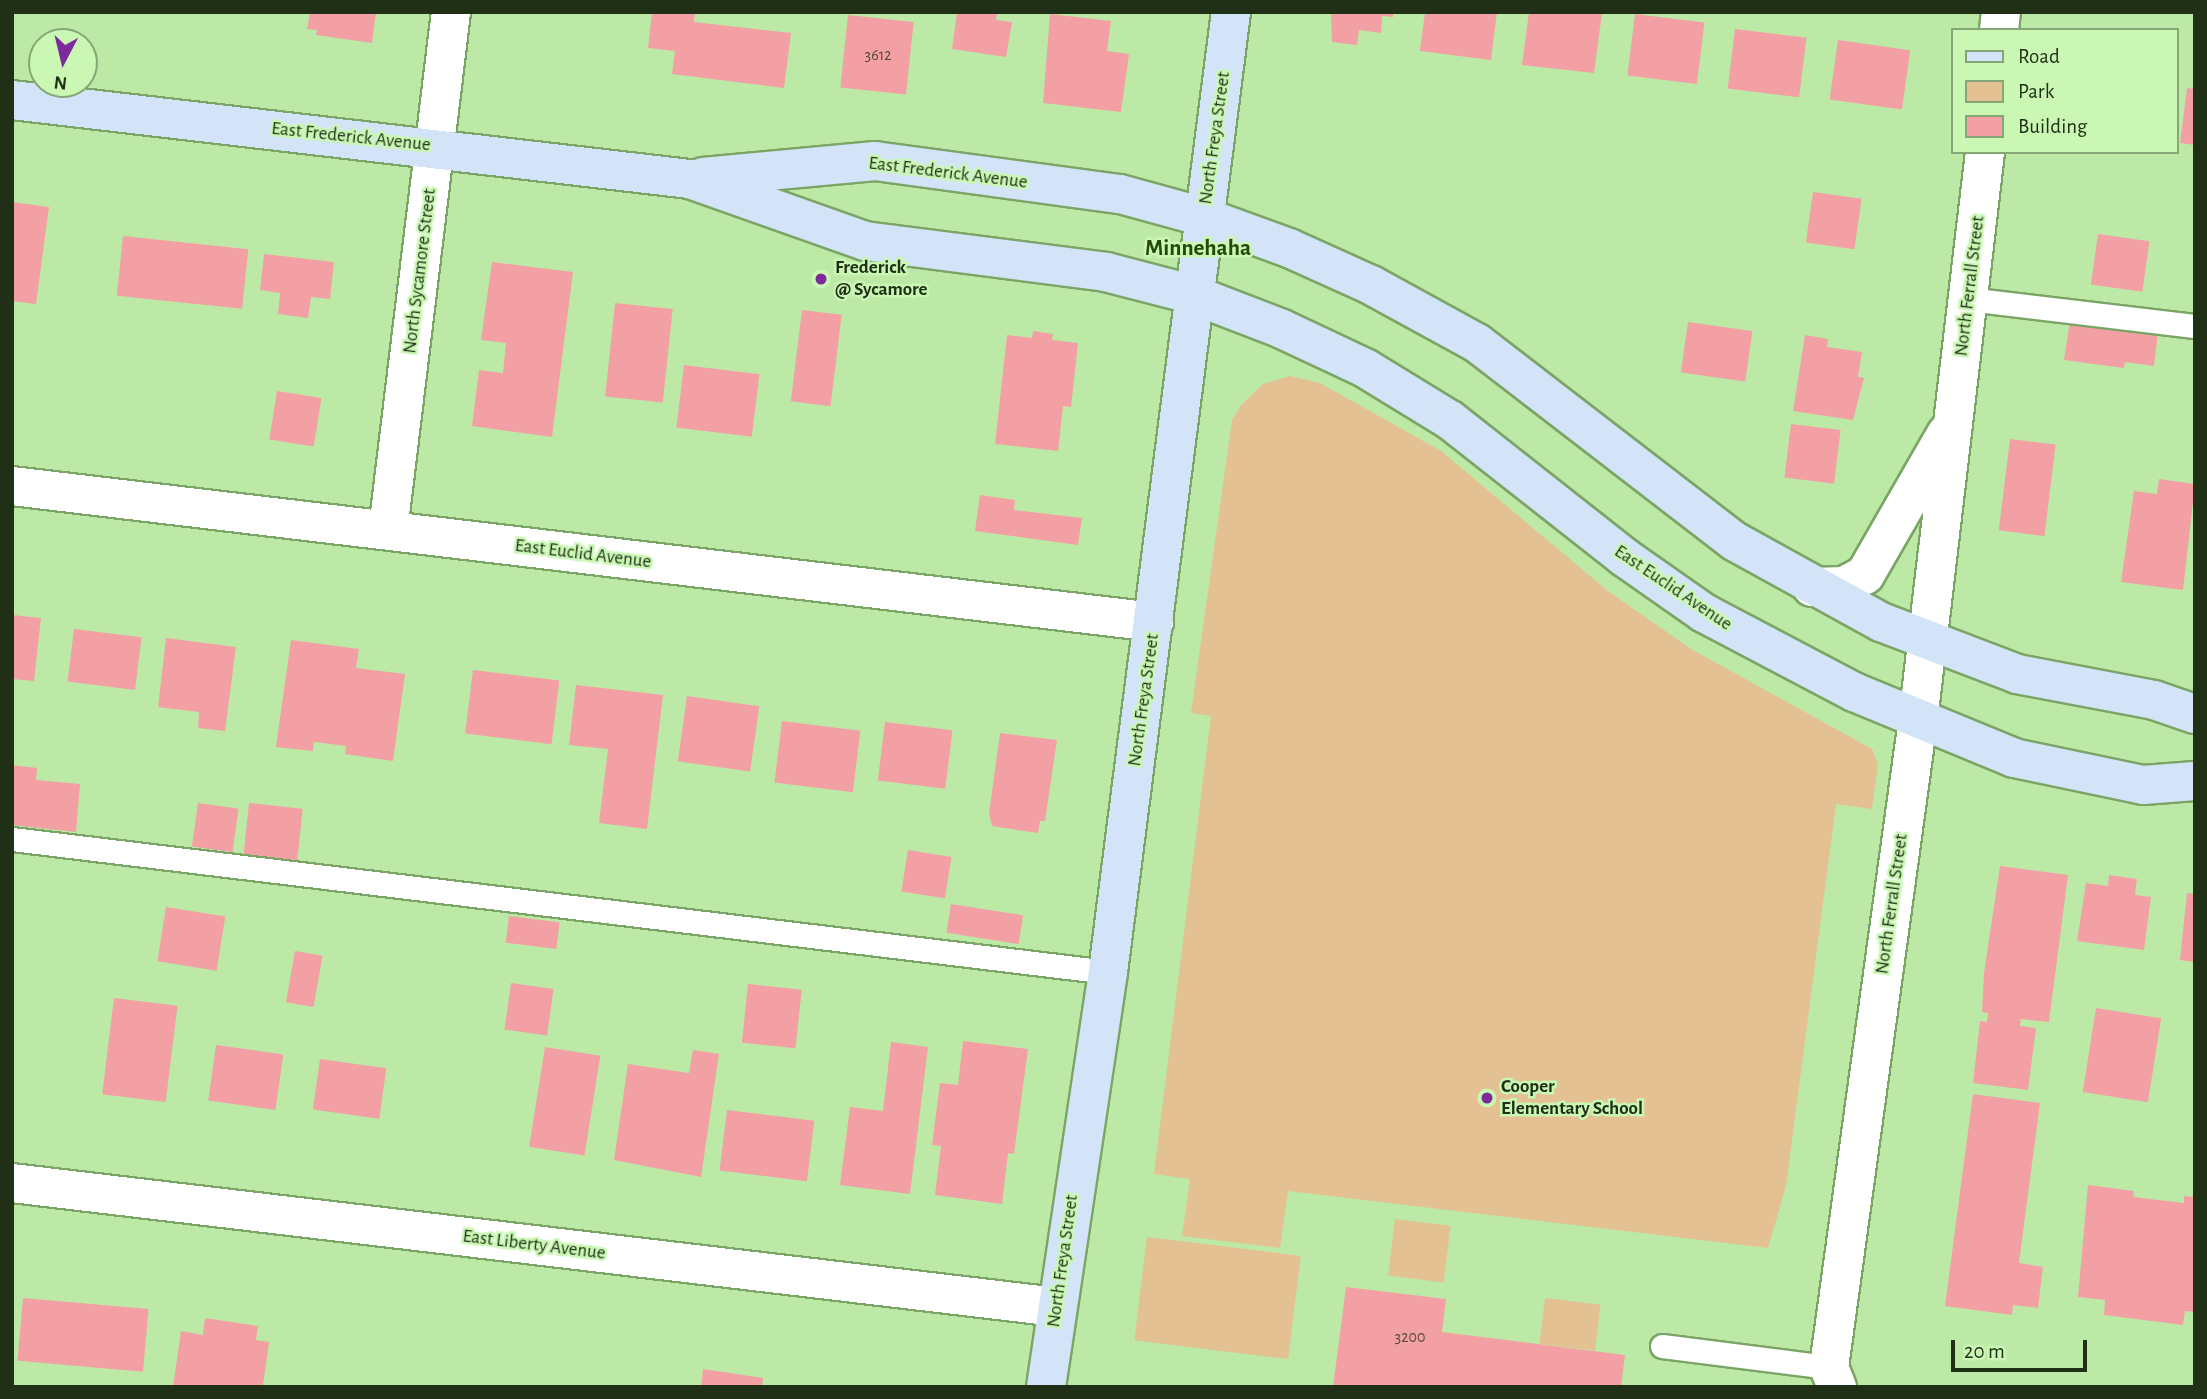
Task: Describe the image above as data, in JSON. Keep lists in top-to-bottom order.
{
  "streets": {
    "main road": ["East Frederick Avenue", "North Freya Street", "East Euclid Avenue"],
    "street": ["North Sycamore Street", "North Ferrall Street", "East Liberty Avenue"]
  },
  "crossings": [
    ["East Frederick Avenue", "North Freya Street"],
    ["East Frederick Avenue", "North Sycamore Street"],
    ["East Frederick Avenue", "East Euclid Avenue"],
    ["North Freya Street", "East Euclid Avenue"],
    ["North Freya Street", "East Liberty Avenue"],
    ["North Sycamore Street", "East Euclid Avenue"],
    ["North Ferrall Street", "East Euclid Avenue"]
  ],
  "districts": ["Minnehaha"],
  "places": ["Frederick @ Sycamore", "Cooper Elementary School"],
  "house_numbers": ["3612", "3200"],
  "legend": ["Road", "Park", "Building"],
  "scale_bar": "20 m",
  "north": "bottom"
}
